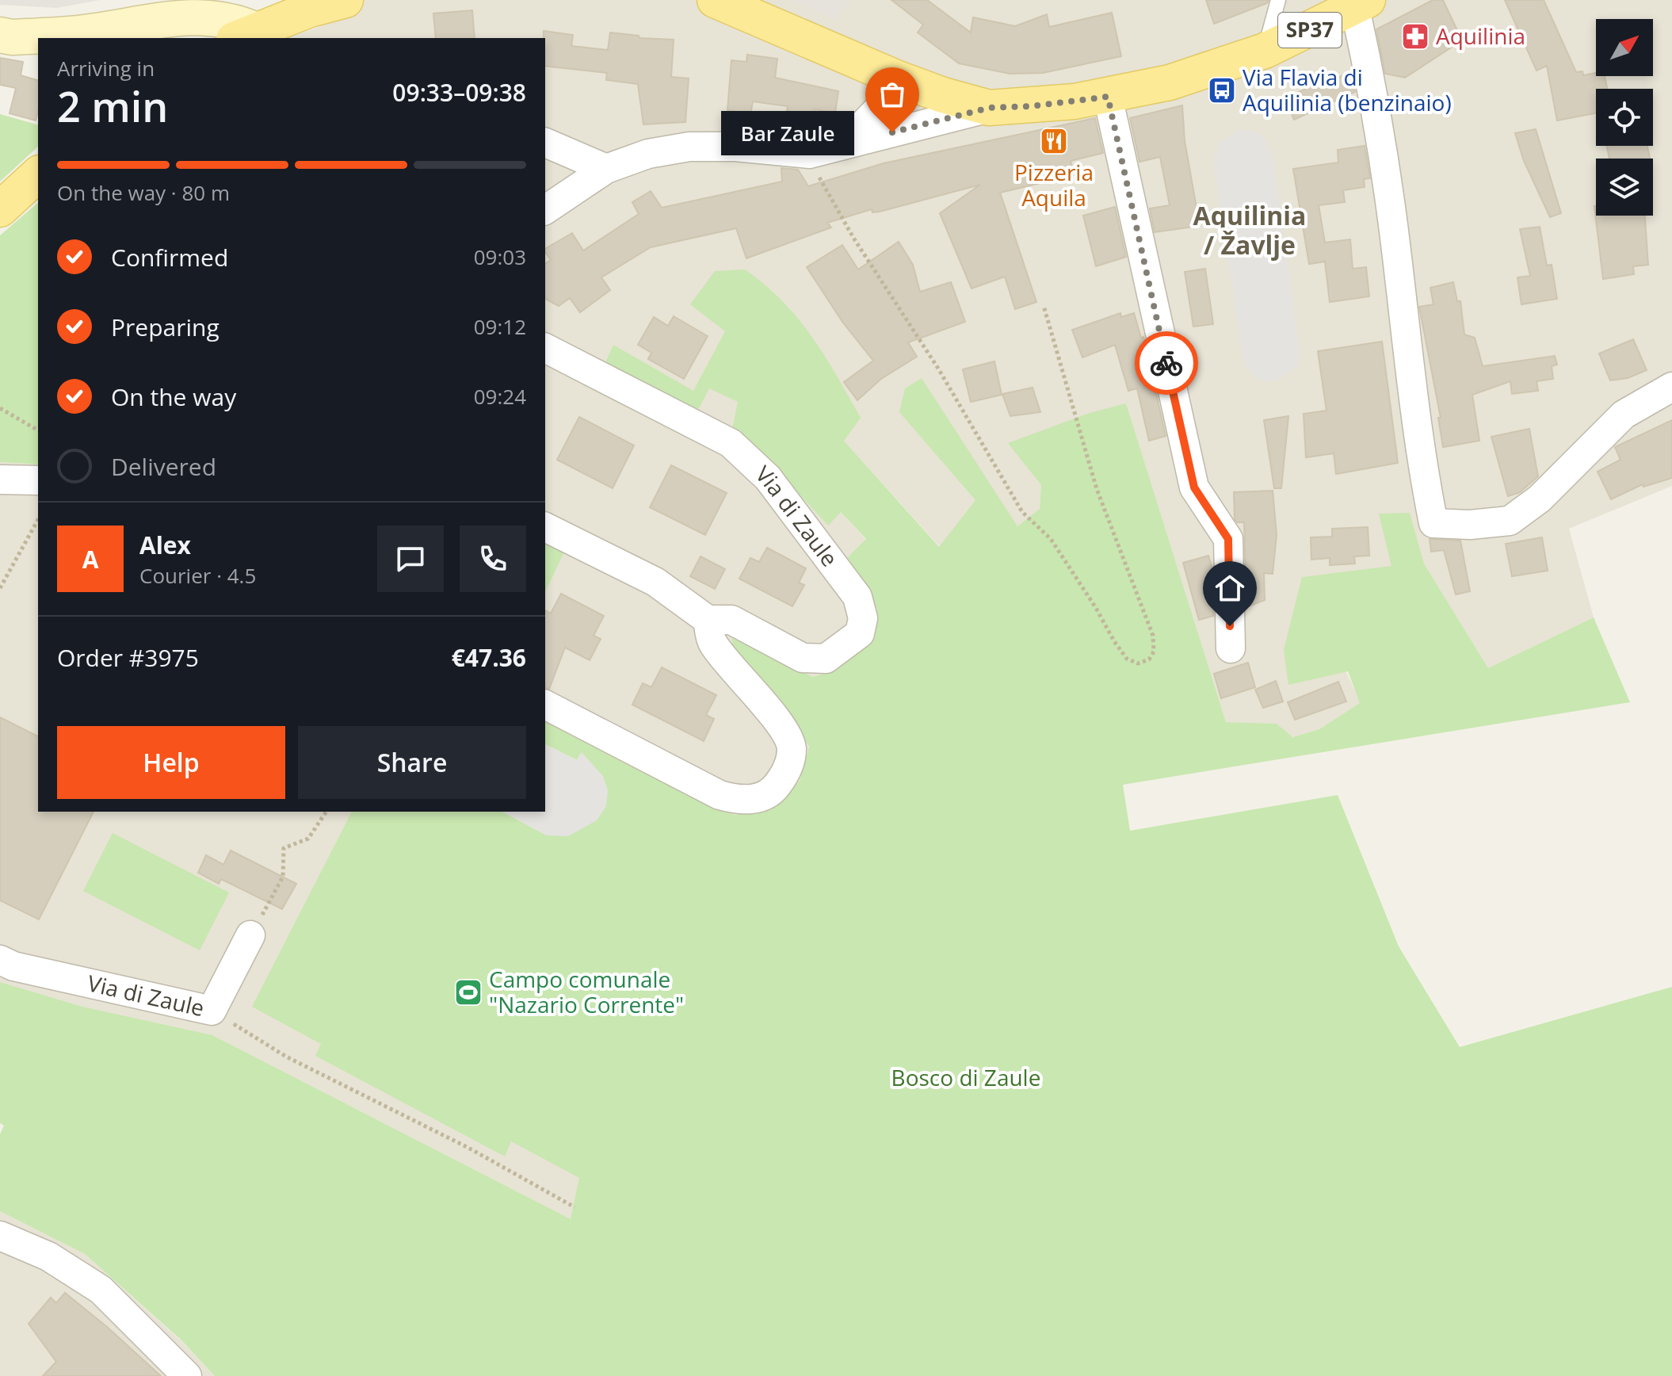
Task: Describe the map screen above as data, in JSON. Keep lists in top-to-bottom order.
{
  "streets": {
    "main road": ["SP37"],
    "street": ["Via di Zaule"]
  },
  "districts": ["Aquilinia / Žavlje"],
  "parks": ["Bosco di Zaule"],
  "places": {
    "pharmacy": ["Aquilinia"],
    "bus stop": ["Via Flavia di Aquilinia (benzinaio)"],
    "other": ["Bar Zaule"],
    "restaurant": ["Pizzeria Aquila"],
    "sports": ["Campo comunale \"Nazario Corrente\""]
  },
  "north": "top right",
  "page": {
    "heading": ["2 min", "Arriving in", "09:33–09:38"],
    "panel": [
      "Alex",
      "Courier · 4.5",
      "Order #3975",
      "€47.36"
    ],
    "bubble": "Bar Zaule",
    "bar": "On the way · 80 m",
    "list": [
      ["Confirmed", "09:03"],
      ["Preparing", "09:12"],
      ["On the way", "09:24"],
      "Delivered"
    ],
    "round": "A",
    "buttons": ["Help", "Share"]
  }
}
